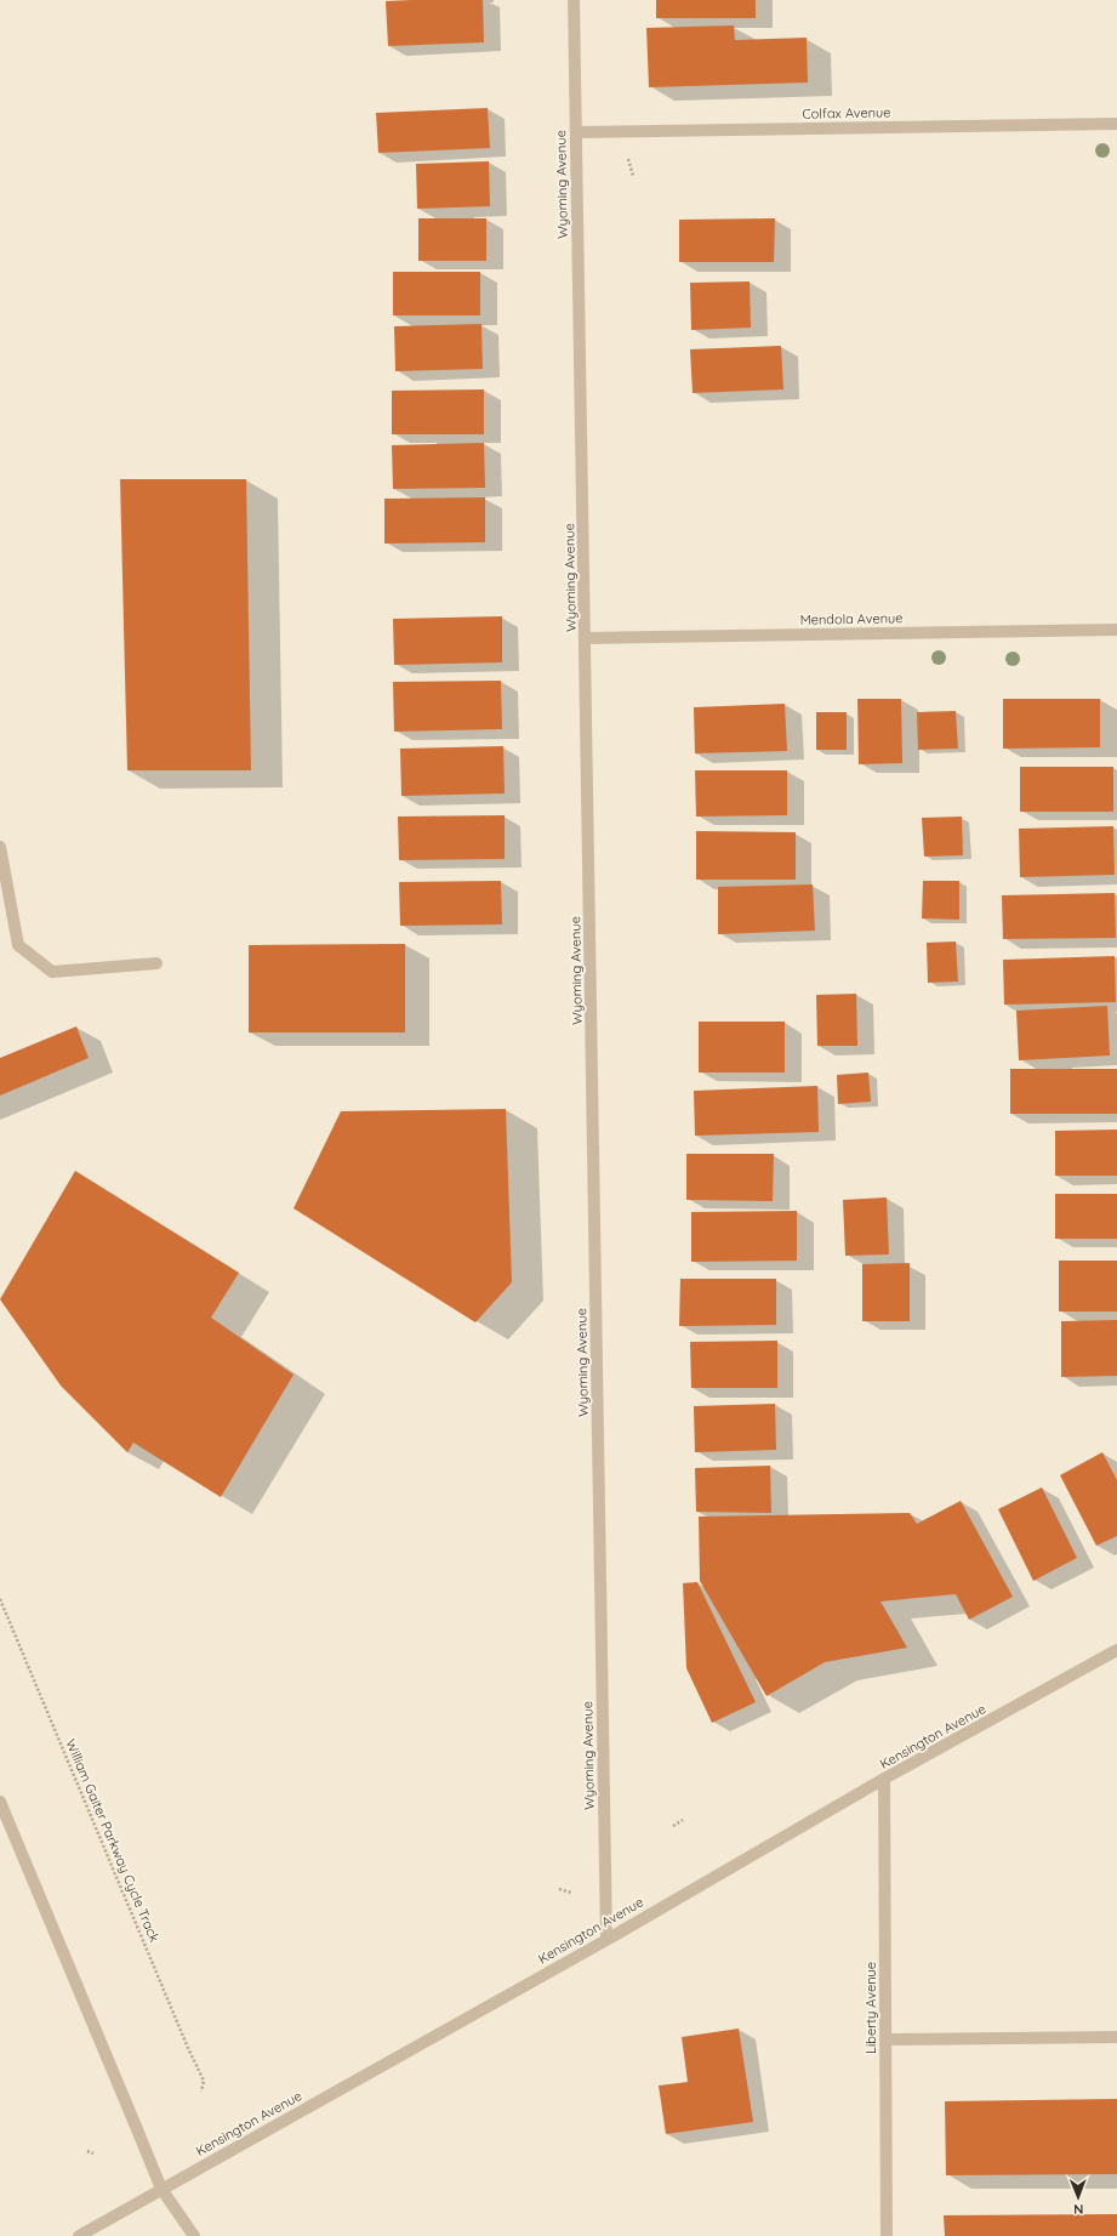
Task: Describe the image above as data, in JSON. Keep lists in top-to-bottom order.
{
  "streets": {
    "street": [
      "Colfax Avenue",
      "Wyoming Avenue",
      "Mendola Avenue",
      "Kensington Avenue",
      "Liberty Avenue"
    ],
    "path": ["William Gaiter Parkway Cycle Track"]
  },
  "crossings": [
    ["Colfax Avenue", "Wyoming Avenue"],
    ["Wyoming Avenue", "Mendola Avenue"],
    ["Wyoming Avenue", "Kensington Avenue"],
    ["Kensington Avenue", "Liberty Avenue"]
  ],
  "north": "bottom"
}
